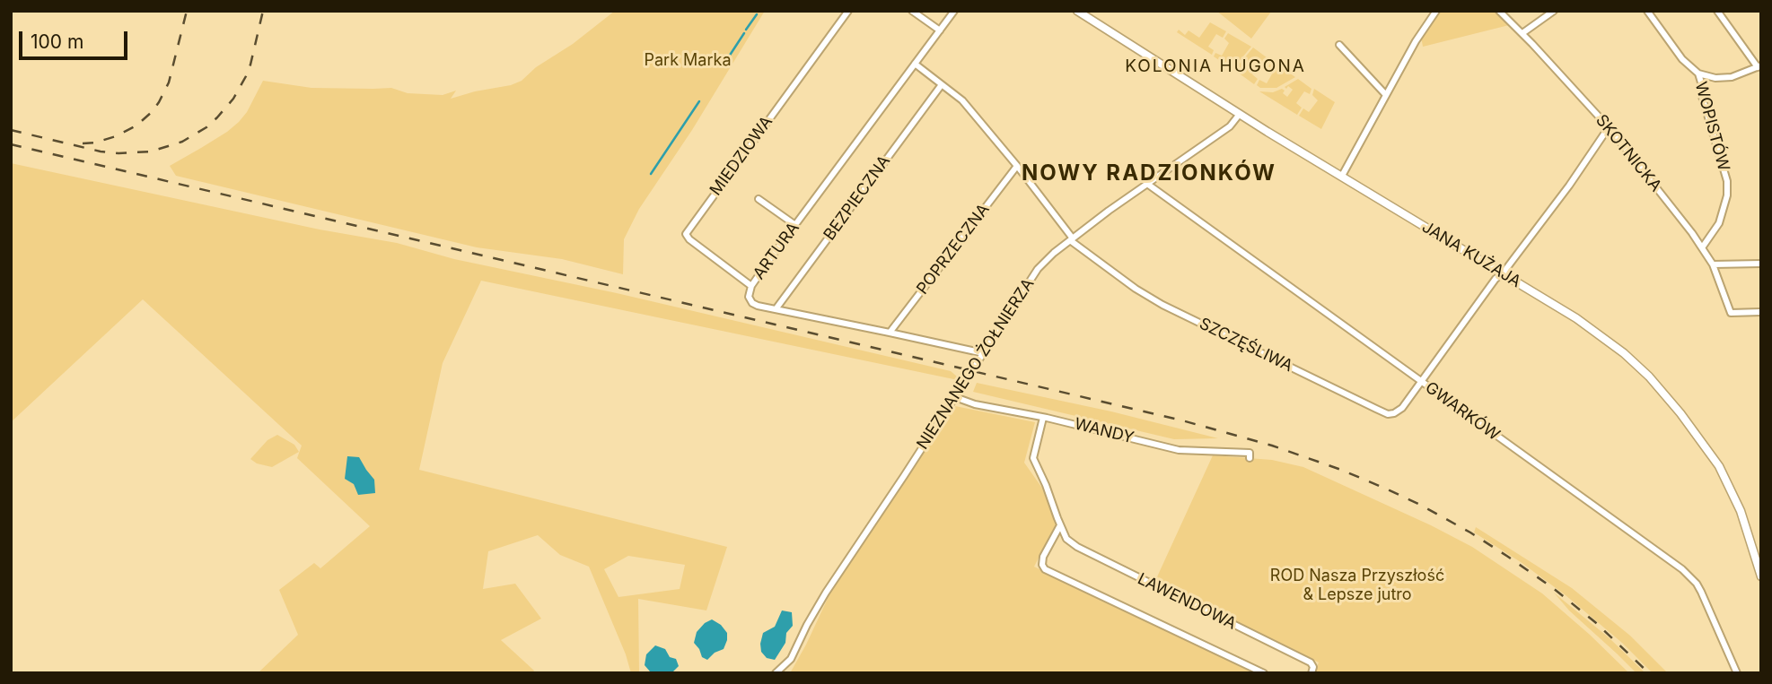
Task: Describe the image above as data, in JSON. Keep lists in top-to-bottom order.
{
  "streets": {
    "street": [
      "WOPISTÓW",
      "SKOTNICKA",
      "MIEDZIOWA",
      "BEZPIECZNA",
      "POPRZECZNA",
      "ARTURA",
      "JANA KUŻAJA",
      "SZCZĘŚLIWA",
      "NIEZNANEGO ŻOŁNIERZA",
      "GWARKÓW",
      "WANDY",
      "LAWENDOWA"
    ]
  },
  "crossings": [
    ["WOPISTÓW", "SKOTNICKA"],
    ["SKOTNICKA", "SZCZĘŚLIWA"],
    ["MIEDZIOWA", "ARTURA"],
    ["BEZPIECZNA", "ARTURA"],
    ["POPRZECZNA", "ARTURA"],
    ["POPRZECZNA", "SZCZĘŚLIWA"],
    ["ARTURA", "SZCZĘŚLIWA"],
    ["ARTURA", "NIEZNANEGO ŻOŁNIERZA"],
    ["JANA KUŻAJA", "SZCZĘŚLIWA"],
    ["JANA KUŻAJA", "NIEZNANEGO ŻOŁNIERZA"],
    ["SZCZĘŚLIWA", "NIEZNANEGO ŻOŁNIERZA"],
    ["SZCZĘŚLIWA", "GWARKÓW"],
    ["NIEZNANEGO ŻOŁNIERZA", "GWARKÓW"],
    ["NIEZNANEGO ŻOŁNIERZA", "WANDY"],
    ["WANDY", "LAWENDOWA"]
  ],
  "districts": ["KOLONIA HUGONA", "NOWY RADZIONKÓW"],
  "parks": ["Park Marka", "ROD Nasza Przyszłość & Lepsze jutro"],
  "scale_bar": "100 m"
}
